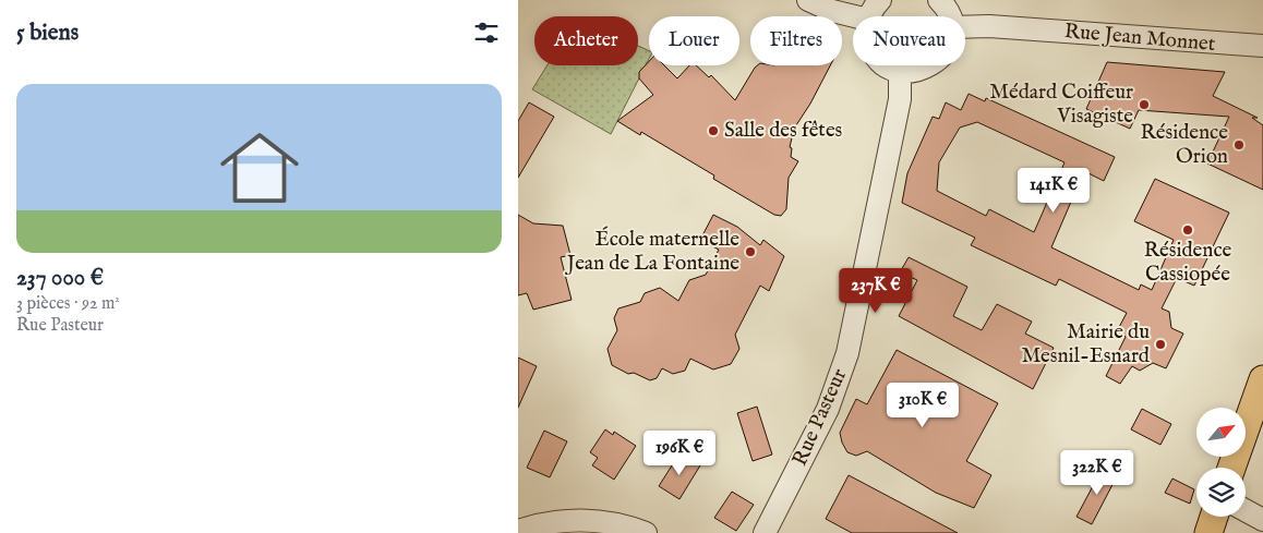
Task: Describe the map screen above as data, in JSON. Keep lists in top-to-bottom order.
{
  "streets": {
    "street": ["Rue Jean Monnet", "Rue Pasteur"]
  },
  "places": [
    "Médard Coiffeur Visagiste",
    "Salle des fêtes",
    "Résidence Orion",
    "Résidence Cassiopée",
    "École maternelle Jean de La Fontaine",
    "Mairie du Mesnil-Esnard"
  ],
  "north": "top right",
  "page": {
    "heading": "5 biens",
    "chip": [
      "Acheter",
      "Louer",
      "Filtres",
      "Nouveau"
    ],
    "list": [
      {
        "name": "237 000 €",
        "note": "3 pièces · 92 m² · Rue Pasteur"
      }
    ],
    "price": [
      "141K €",
      "237K €",
      "310K €",
      "196K €",
      "322K €"
    ]
  }
}
